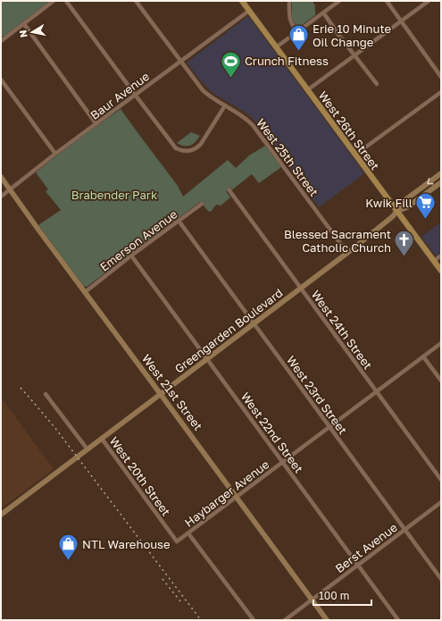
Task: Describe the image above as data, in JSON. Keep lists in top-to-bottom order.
{
  "streets": {
    "main road": ["West 26th Street"],
    "street": [
      "Baur Avenue",
      "West 25th Street",
      "Emerson Avenue",
      "West 24th Street",
      "Greengarden Boulevard",
      "West 21st Street",
      "West 23rd Street",
      "West 22nd Street",
      "West 20th Street",
      "Haybarger Avenue",
      "Berst Avenue"
    ]
  },
  "crossings": [
    ["Baur Avenue", "West 26th Street"],
    ["Baur Avenue", "West 25th Street"],
    ["Baur Avenue", "West 21st Street"],
    ["West 26th Street", "Greengarden Boulevard"],
    ["West 25th Street", "Greengarden Boulevard"],
    ["Emerson Avenue", "West 21st Street"],
    ["Emerson Avenue", "West 23rd Street"],
    ["Emerson Avenue", "West 22nd Street"],
    ["West 24th Street", "Greengarden Boulevard"],
    ["West 24th Street", "Haybarger Avenue"],
    ["Greengarden Boulevard", "West 21st Street"],
    ["Greengarden Boulevard", "West 23rd Street"],
    ["Greengarden Boulevard", "West 22nd Street"],
    ["Greengarden Boulevard", "West 20th Street"],
    ["West 21st Street", "Haybarger Avenue"],
    ["West 21st Street", "Berst Avenue"],
    ["West 23rd Street", "Haybarger Avenue"],
    ["West 23rd Street", "Berst Avenue"],
    ["West 22nd Street", "Haybarger Avenue"],
    ["West 22nd Street", "Berst Avenue"],
    ["West 20th Street", "Haybarger Avenue"]
  ],
  "parks": ["Brabender Park"],
  "places": {
    "shop": ["Erie 10 Minute Oil Change", "NTL Warehouse"],
    "sports": ["Crunch Fitness"],
    "supermarket": ["Kwik Fill"],
    "church": ["Blessed Sacrament Catholic Church"]
  },
  "scale_bar": "100 m",
  "north": "left"
}
